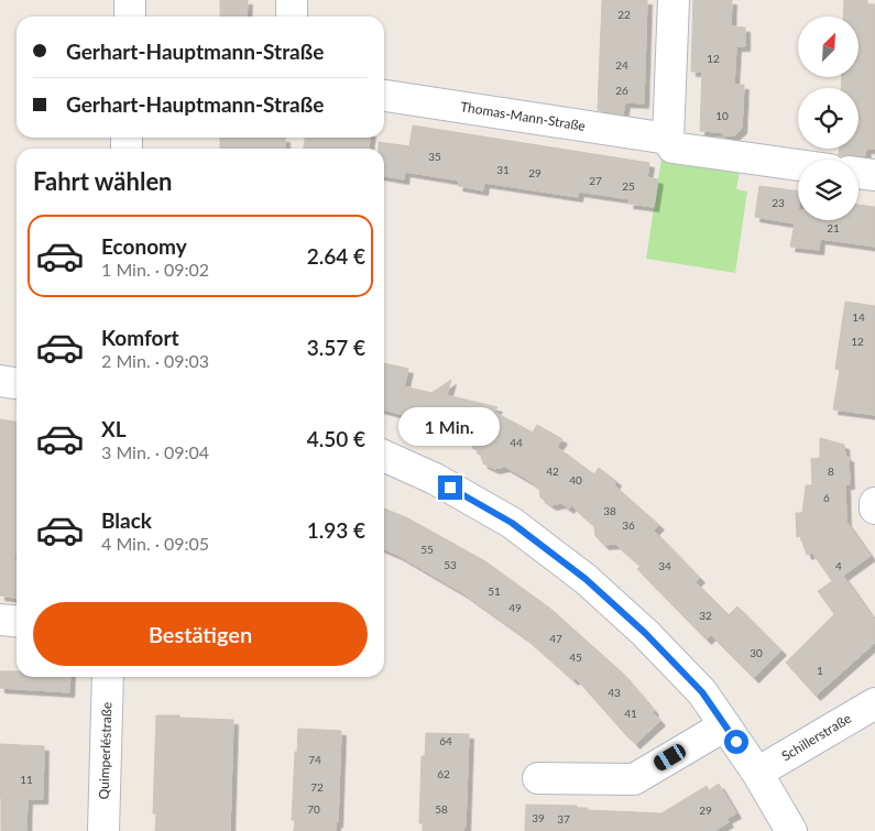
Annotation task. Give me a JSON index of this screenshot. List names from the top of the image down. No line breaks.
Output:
{"streets":{"street":["Thomas-Mann-Straße","Schillerstraße","Quimperléstraße"]},"house_numbers":["22","12","24","26","10","35","31","29","27","25","23","21","14","12","44","42","8","40","6","38","36","55","53","34","4","51","49","32","47","30","45","1","43","41","64","74","62","11","72","70","58","29","39","37"],"north":"top right","page":{"banner":["Gerhart-Hauptmann-Straße","Gerhart-Hauptmann-Straße"],"heading":"Fahrt wählen","list":[{"name":"Economy","note":"1 Min. · 09:02","value":"2.64 €"},{"name":"Komfort","note":"2 Min. · 09:03","value":"3.57 €"},{"name":"XL","note":"3 Min. · 09:04","value":"4.50 €"},{"name":"Black","note":"4 Min. · 09:05","value":"1.93 €"}],"bubble":"1 Min.","buttons":"Bestätigen"}}
